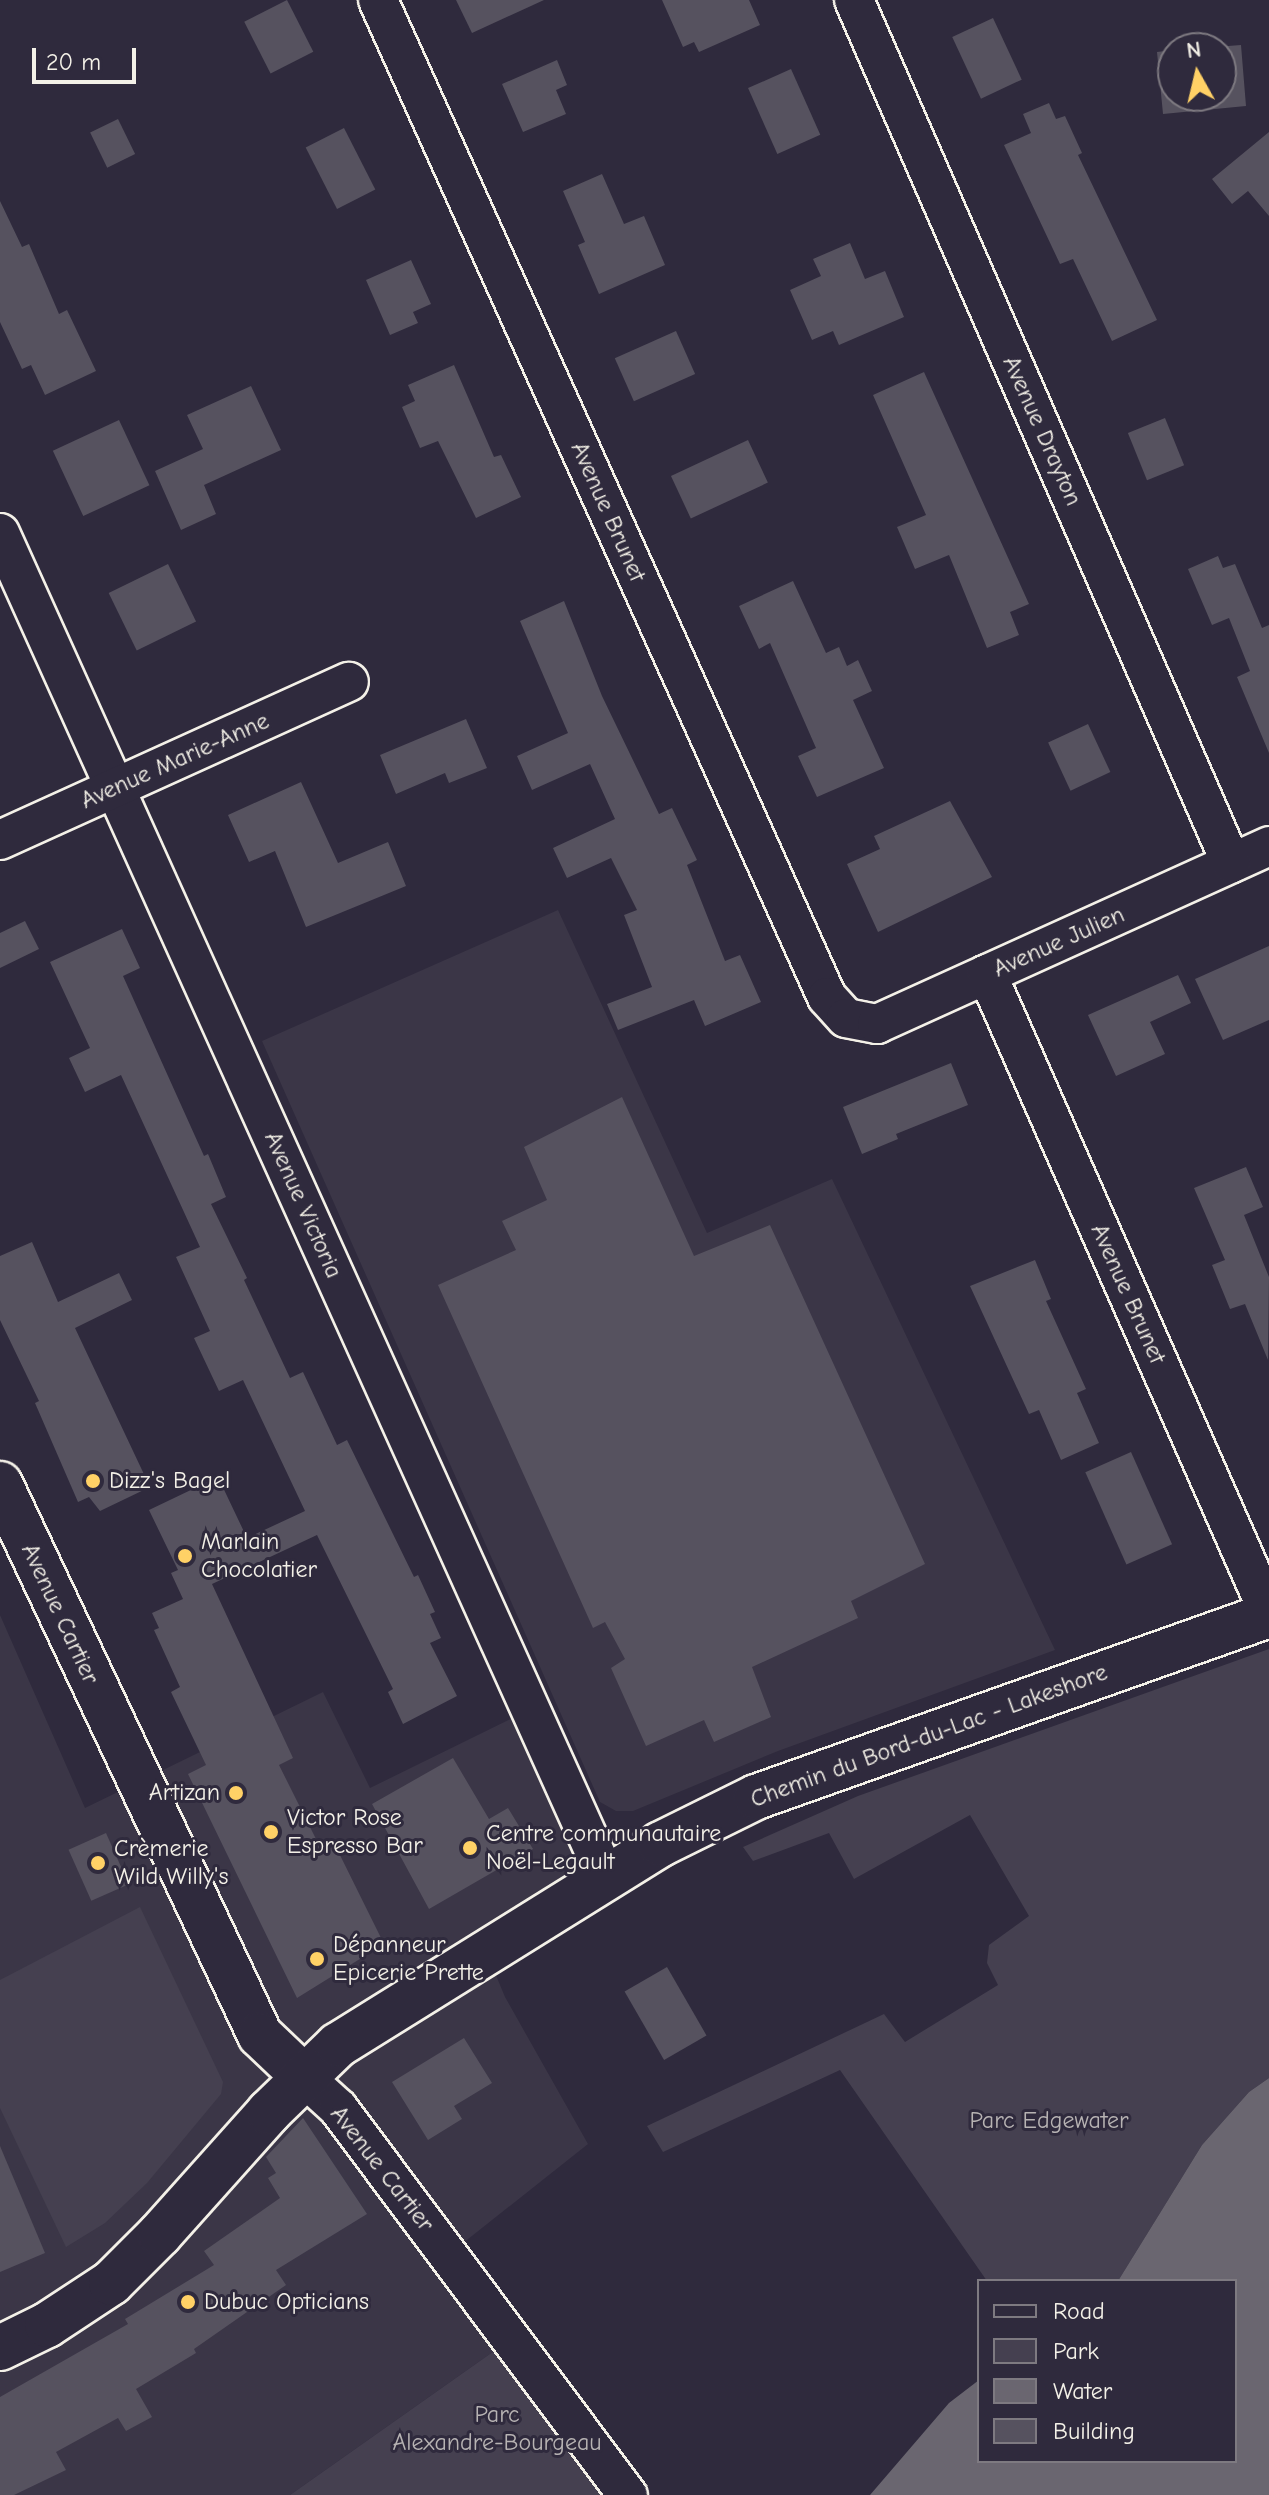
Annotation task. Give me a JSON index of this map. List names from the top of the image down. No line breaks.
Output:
{"streets":{"street":["Avenue Drayton","Avenue Brunet","Avenue Marie-Anne","Avenue Julien","Avenue Victoria","Avenue Cartier","Chemin du Bord-du-Lac - Lakeshore"]},"crossings":[["Avenue Drayton","Avenue Julien"],["Avenue Brunet","Avenue Julien"],["Avenue Brunet","Chemin du Bord-du-Lac - Lakeshore"],["Avenue Marie-Anne","Avenue Victoria"],["Avenue Victoria","Chemin du Bord-du-Lac - Lakeshore"],["Avenue Cartier","Chemin du Bord-du-Lac - Lakeshore"]],"parks":["Parc Edgewater","Parc Alexandre-Bourgeau"],"places":["Dizz's Bagel","Marlain Chocolatier","Artizan","Victor Rose Espresso Bar","Centre communautaire Noël-Legault","Crèmerie Wild Willy's","Dépanneur Epicerie Prette","Dubuc Opticians"],"legend":["Road","Park","Water","Building"],"scale_bar":"20 m","north":"top"}
